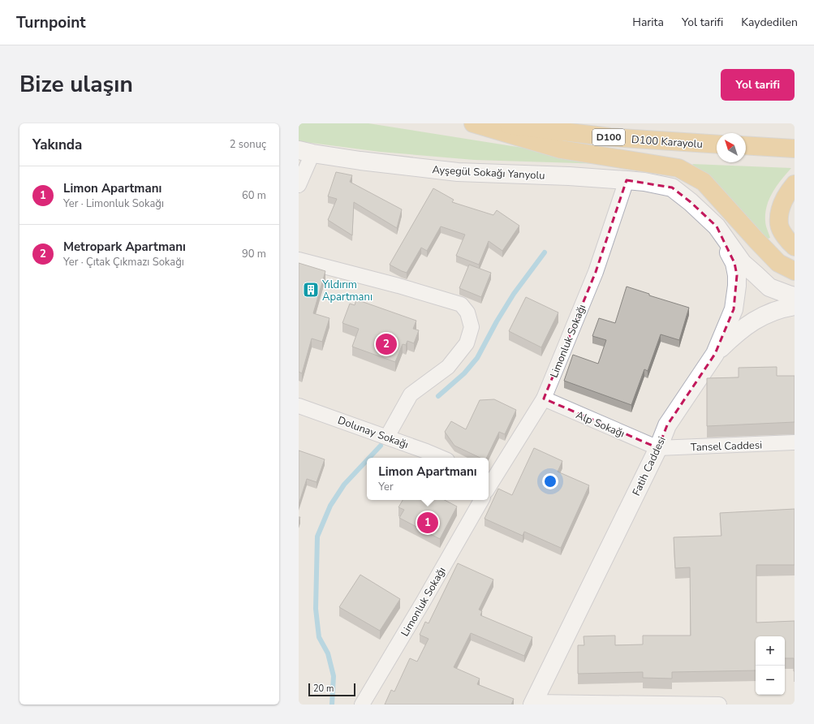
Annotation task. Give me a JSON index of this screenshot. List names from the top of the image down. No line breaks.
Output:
{"streets":{"highway":["D100","D100 Karayolu"],"main road":["Ayşegül Sokağı Yanyolu","Fatih Caddesi"],"street":["Limonluk Sokağı","Alp Sokağı","Dolunay Sokağı","Tansel Caddesi"]},"crossings":[["Ayşegül Sokağı Yanyolu","Limonluk Sokağı"],["Ayşegül Sokağı Yanyolu","Fatih Caddesi"],["Limonluk Sokağı","Alp Sokağı"],["Alp Sokağı","Tansel Caddesi"],["Alp Sokağı","Fatih Caddesi"],["Tansel Caddesi","Fatih Caddesi"]],"places":{"building":["Yıldırım Apartmanı"]},"scale_bar":"20 m","north":"top left","page":{"header":"Turnpoint","nav":["Harita","Yol tarifi","Kaydedilen"],"title":"Bize ulaşın","buttons":"Yol tarifi","heading":["Yakında","2 sonuç"],"list":[{"mark":"1","name":"Limon Apartmanı","note":"Yer · Limonluk Sokağı","value":"60 m"},{"mark":"2","name":"Metropark Apartmanı","note":"Yer · Çıtak Çıkmazı Sokağı","value":"90 m"}],"pins":["2","1"],"popup":["Limon Apartmanı","Yer"],"map_buttons":["+","−"],"scale":"20 m"}}
